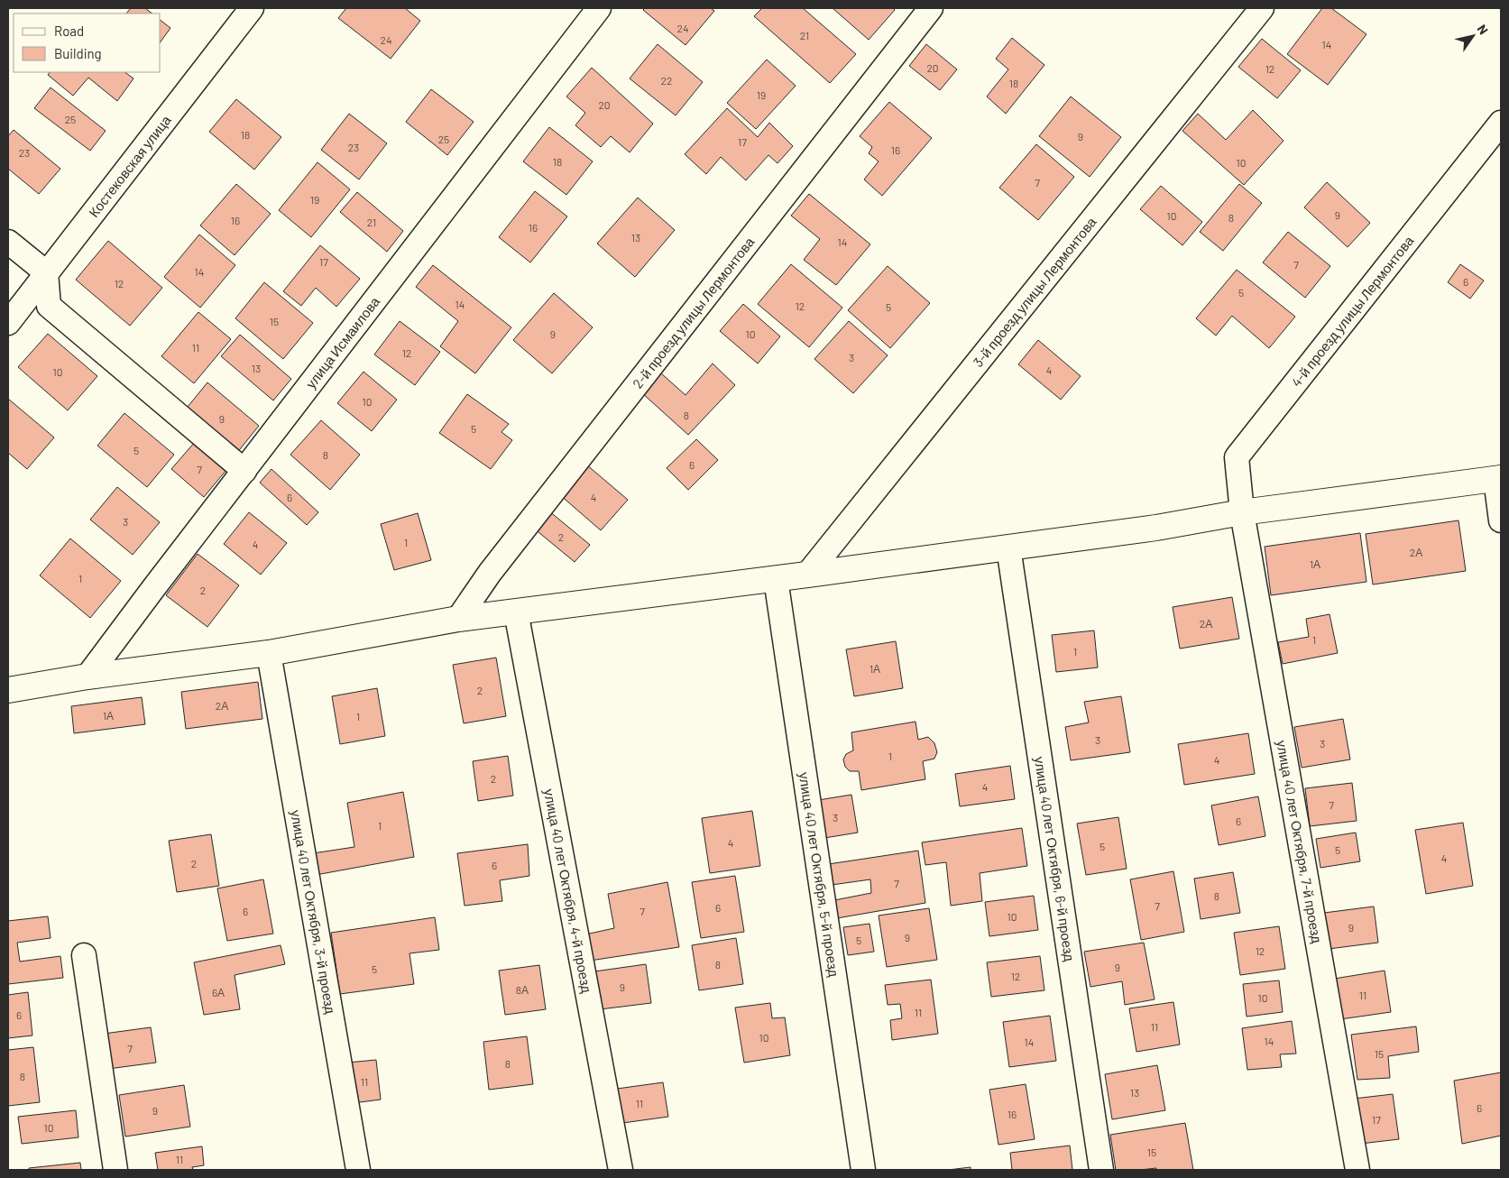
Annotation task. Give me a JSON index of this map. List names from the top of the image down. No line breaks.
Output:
{"streets":{"street":["Костековская улица","3-й проезд улицы Лермонтова","2-й проезд улицы Лермонтова","4-й проезд улицы Лермонтова","улица Исмаилова","улица 40 лет Октября, 7-й проезд","улица 40 лет Октября, 6-й проезд","улица 40 лет Октября, 5-й проезд","улица 40 лет Октября, 4-й проезд","улица 40 лет Октября, 3-й проезд"]},"crossings":[["4-й проезд улицы Лермонтова","улица 40 лет Октября, 7-й проезд"]],"house_numbers":["24","21","24","14","20","12","22","18","19","20","25","18","9","25","17","23","16","23","18","10","7","19","9","10","8","16","21","16","13","14","17","7","14","6","12","5","14","12","5","15","9","10","11","12","3","13","4","10","10","8","9","5","5","8","6","7","6","4","3","2","1","4","2А","1А","1","2","2А","1","1","1А","2","2А","1А","1","3","3","1","4","2","4","7","3","6","1","4","5","5","4","2","6","7","8","7","6","6","7","10","9","9","5","12","8","9","5","12","9","8А","6А","11","10","11","6","11","10","14","14","7","15","8","8","11","13","11","6","9","16","17","10","15","11"],"legend":["Road","Building"],"north":"top right"}
